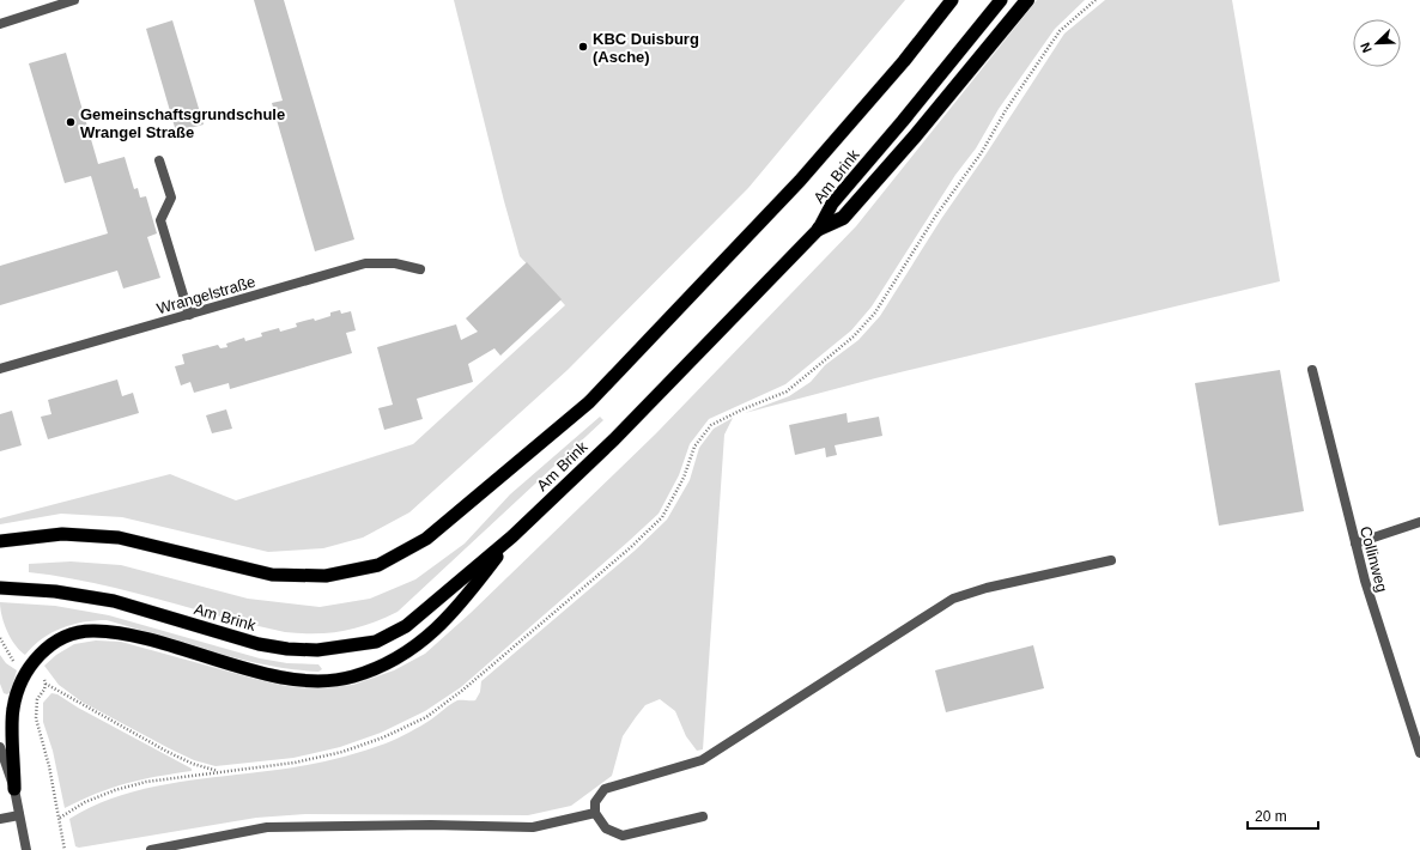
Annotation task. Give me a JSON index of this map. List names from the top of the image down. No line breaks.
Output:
{"streets":{"highway":["Am Brink"],"street":["Wrangelstraße","Collinweg"]},"places":["KBC Duisburg (Asche)","Gemeinschaftsgrundschule Wrangel Straße"],"scale_bar":"20 m","north":"bottom left"}
